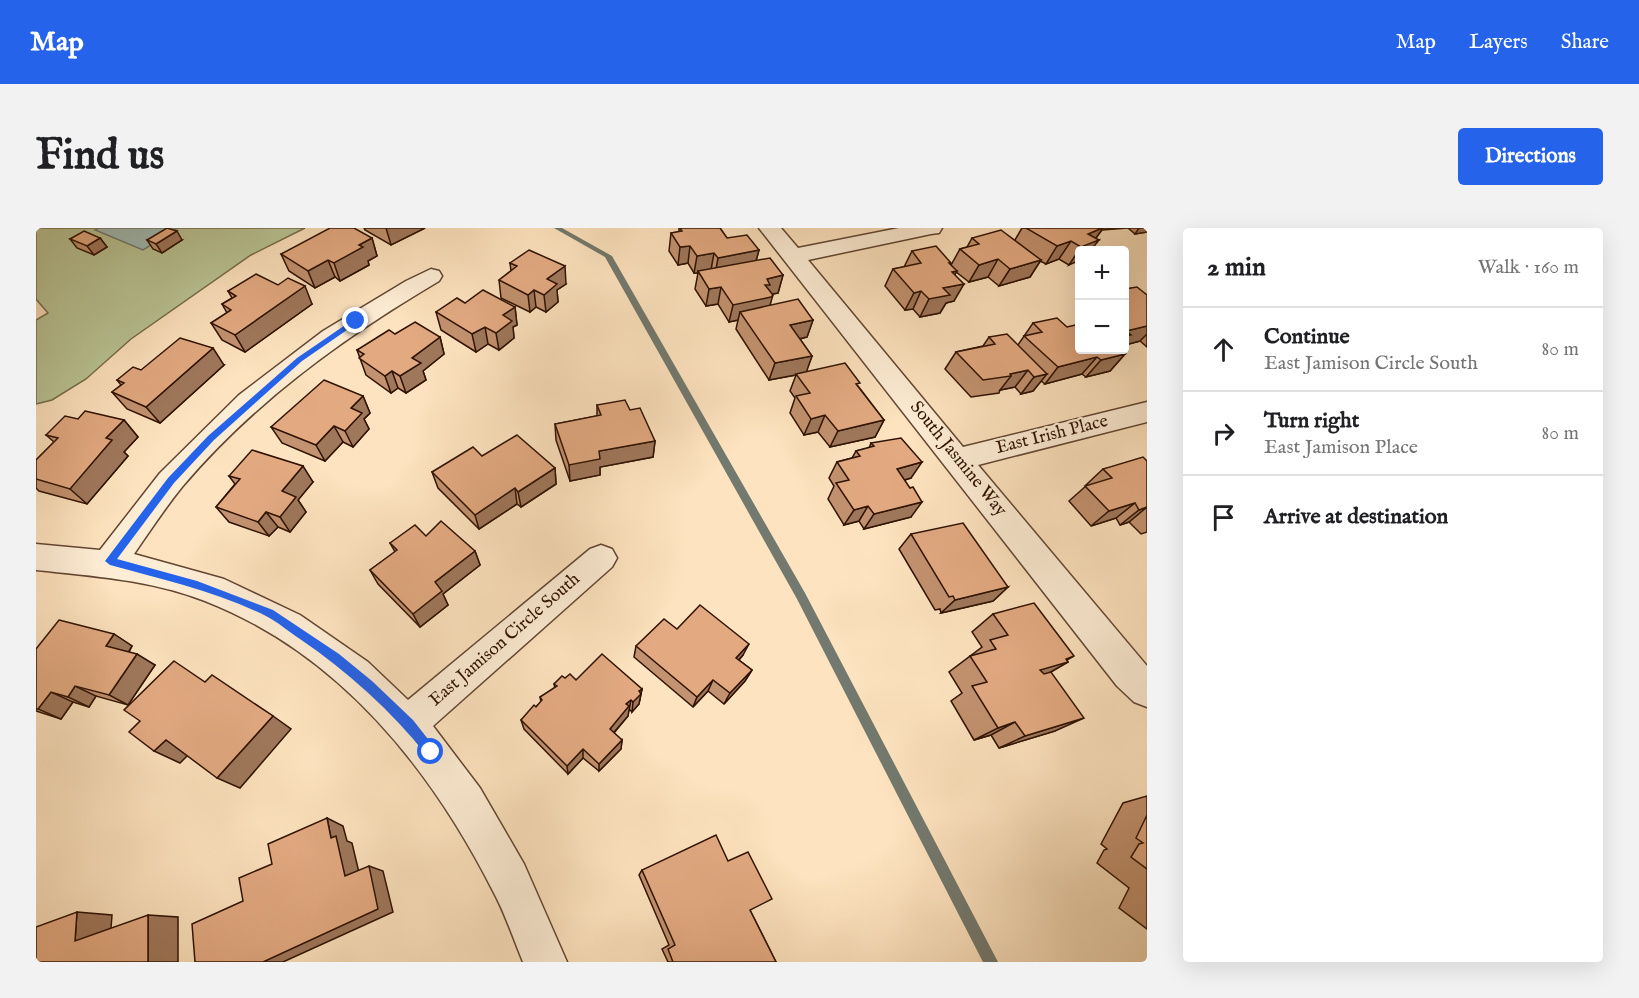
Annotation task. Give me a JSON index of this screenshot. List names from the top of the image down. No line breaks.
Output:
{"streets":{"street":["East Irish Place","South Jasmine Way","East Jamison Circle South"]},"crossings":[["East Irish Place","South Jasmine Way"]],"page":{"header":"Map","nav":["Map","Layers","Share"],"buttons":"Directions","title":"Find us","heading":["2 min","Walk · 160 m"],"map_buttons":["+","−"],"list":[["Continue","East Jamison Circle South","80 m"],["Turn right","East Jamison Place","80 m"],"Arrive at destination"]}}
